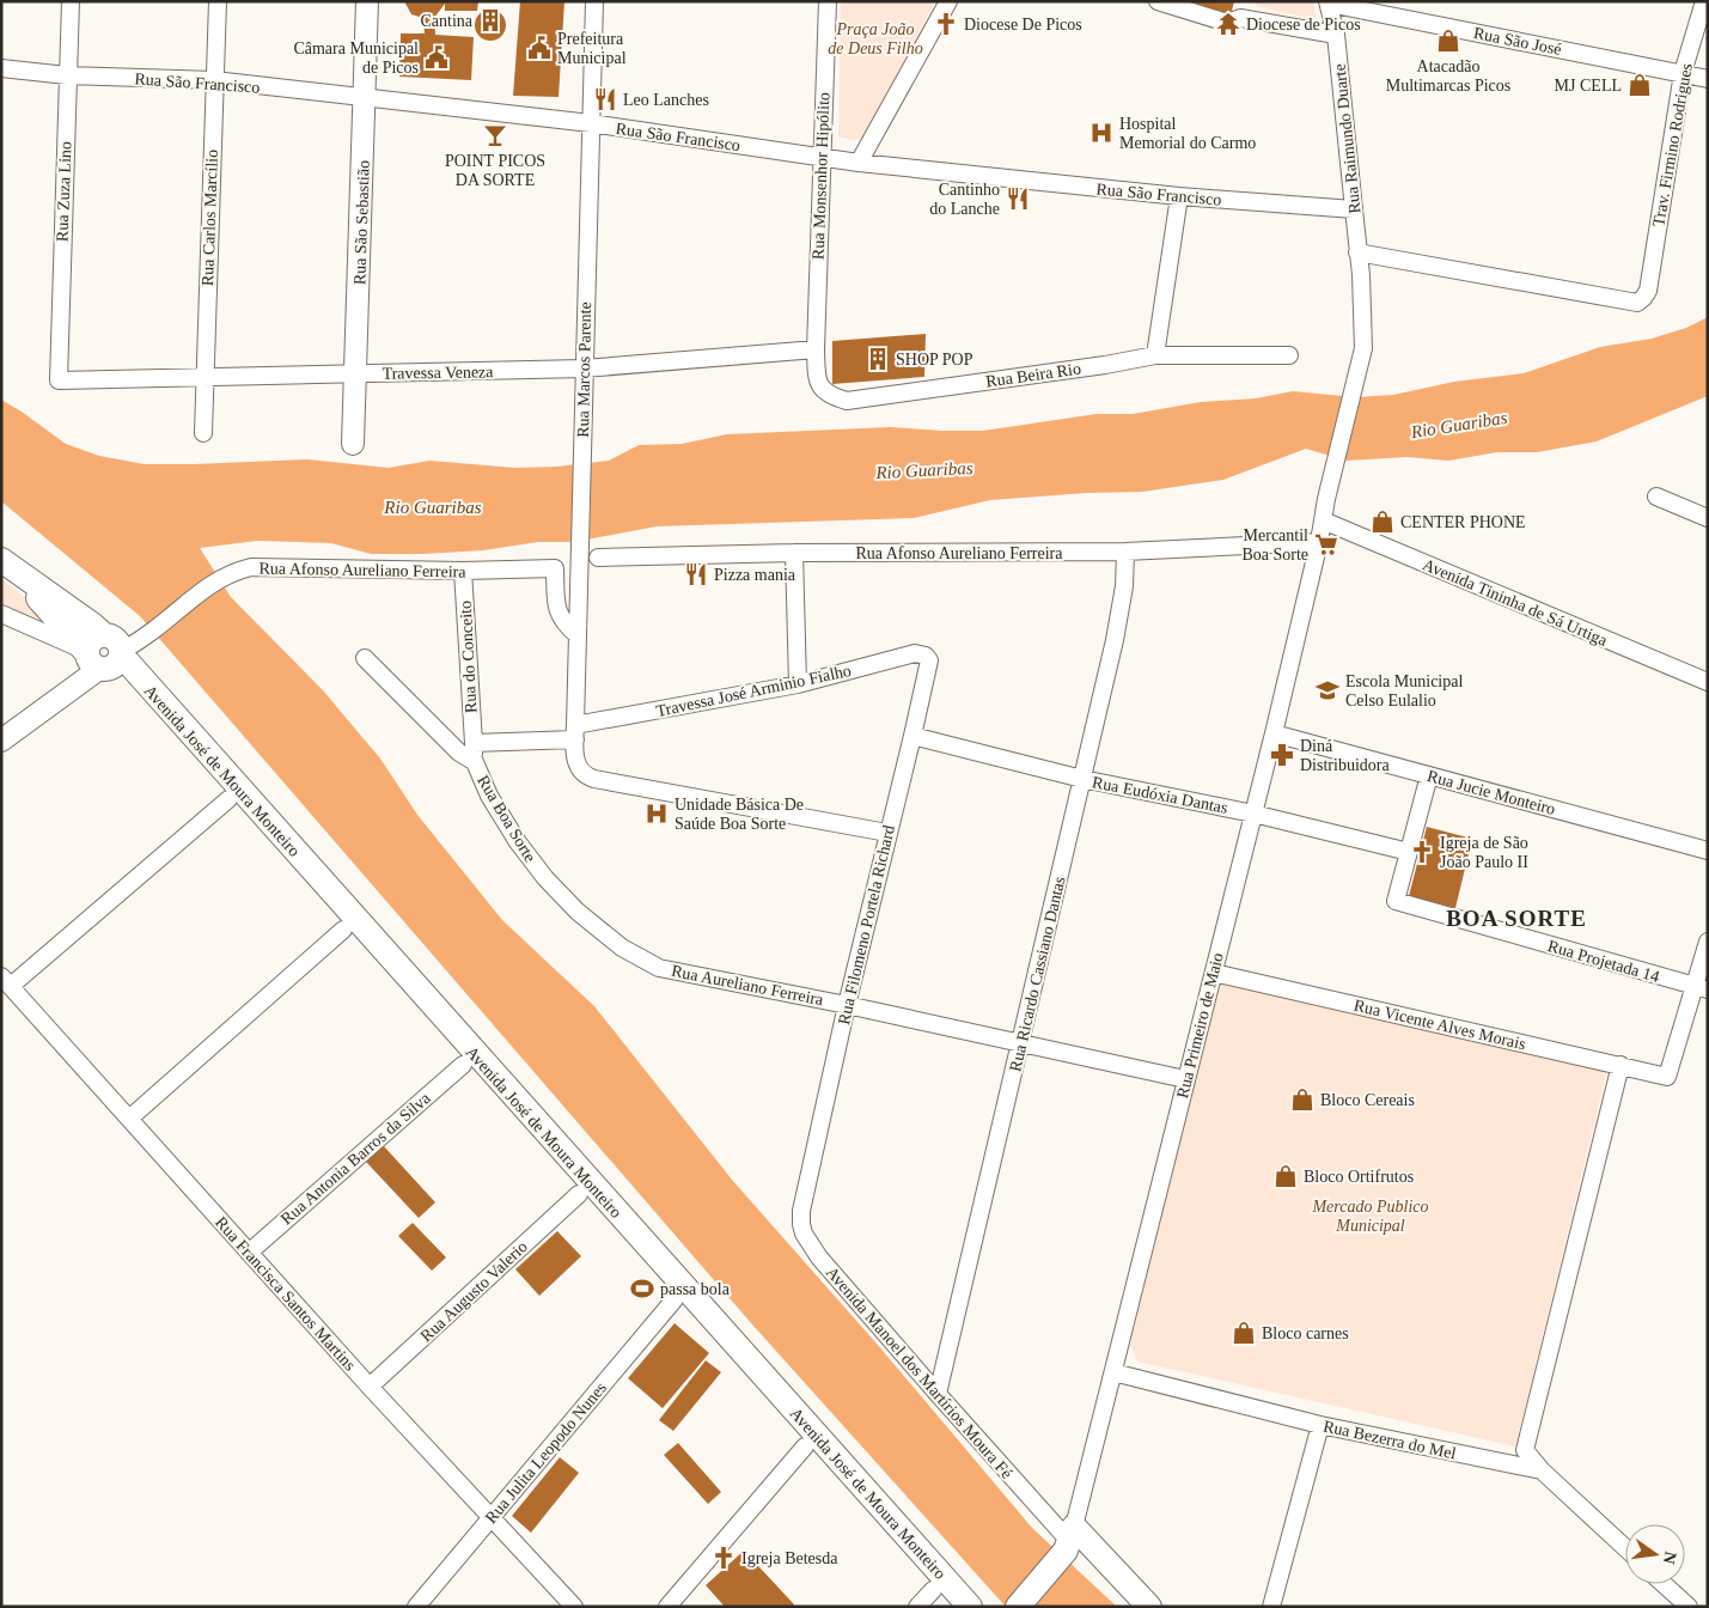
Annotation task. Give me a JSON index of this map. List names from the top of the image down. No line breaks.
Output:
{"streets":{"main road":["Avenida José de Moura Monteiro","Avenida Manoel dos Martírios Moura Fé"],"street":["Rua São José","Rua São Francisco","Rua Raimundo Duarte","Trav. Firmino Rodrigues","Rua Monsenhor Hipólito","Rua Zuza Lino","Rua Carlos Marcílio","Rua São Sebastião","Rua Marcos Parente","Travessa Veneza","Rua Beira Rio","Rua Afonso Aureliano Ferreira","Avenida Tininha de Sá Urtiga","Rua do Conceito","Travessa José Arminio Fialho","Rua Jucie Monteiro","Rua Eudóxia Dantas","Rua Boa Sorte","Rua Filomeno Portela Richard","Rua Projetada 14","Rua Ricardo Cassiano Dantas","Rua Aureliano Ferreira","Rua Vicente Alves Morais","Rua Primeiro de Maio","Rua Antonia Barros da Silva","Rua Augusto Valerio","Rua Francisca Santos Martins","Rua Bezerra do Mel","Rua Julita Leopodo Nunes"]},"crossings":[["Rua São José","Rua Raimundo Duarte"],["Rua São José","Trav. Firmino Rodrigues"],["Rua São Francisco","Rua Raimundo Duarte"],["Rua São Francisco","Rua Monsenhor Hipólito"],["Rua São Francisco","Rua Zuza Lino"],["Rua São Francisco","Rua Carlos Marcílio"],["Rua São Francisco","Rua São Sebastião"],["Rua São Francisco","Rua Marcos Parente"],["Rua Raimundo Duarte","Trav. Firmino Rodrigues"],["Rua Raimundo Duarte","Rua Primeiro de Maio"],["Rua Monsenhor Hipólito","Travessa Veneza"],["Rua Monsenhor Hipólito","Rua Beira Rio"],["Rua Zuza Lino","Travessa Veneza"],["Rua Carlos Marcílio","Travessa Veneza"],["Rua São Sebastião","Travessa Veneza"],["Rua Marcos Parente","Travessa Veneza"],["Rua Marcos Parente","Rua Afonso Aureliano Ferreira"],["Rua Marcos Parente","Travessa José Arminio Fialho"],["Rua Marcos Parente","Rua Filomeno Portela Richard"],["Travessa Veneza","Rua Beira Rio"],["Rua Afonso Aureliano Ferreira","Rua do Conceito"],["Rua Afonso Aureliano Ferreira","Avenida José de Moura Monteiro"],["Rua Afonso Aureliano Ferreira","Rua Ricardo Cassiano Dantas"],["Rua Afonso Aureliano Ferreira","Rua Primeiro de Maio"],["Avenida Tininha de Sá Urtiga","Rua Primeiro de Maio"],["Rua do Conceito","Travessa José Arminio Fialho"],["Travessa José Arminio Fialho","Rua Filomeno Portela Richard"],["Avenida José de Moura Monteiro","Rua Antonia Barros da Silva"],["Avenida José de Moura Monteiro","Rua Augusto Valerio"],["Avenida José de Moura Monteiro","Rua Julita Leopodo Nunes"],["Rua Jucie Monteiro","Rua Primeiro de Maio"],["Rua Eudóxia Dantas","Rua Filomeno Portela Richard"],["Rua Eudóxia Dantas","Rua Projetada 14"],["Rua Eudóxia Dantas","Rua Ricardo Cassiano Dantas"],["Rua Eudóxia Dantas","Rua Primeiro de Maio"],["Rua Boa Sorte","Rua Aureliano Ferreira"],["Rua Filomeno Portela Richard","Rua Aureliano Ferreira"],["Rua Filomeno Portela Richard","Avenida Manoel dos Martírios Moura Fé"],["Rua Projetada 14","Rua Vicente Alves Morais"],["Rua Ricardo Cassiano Dantas","Rua Aureliano Ferreira"],["Rua Ricardo Cassiano Dantas","Avenida Manoel dos Martírios Moura Fé"],["Rua Aureliano Ferreira","Rua Primeiro de Maio"],["Rua Vicente Alves Morais","Rua Primeiro de Maio"],["Rua Primeiro de Maio","Avenida Manoel dos Martírios Moura Fé"],["Rua Primeiro de Maio","Rua Bezerra do Mel"],["Rua Antonia Barros da Silva","Rua Francisca Santos Martins"],["Rua Augusto Valerio","Rua Francisca Santos Martins"],["Rua Francisca Santos Martins","Rua Julita Leopodo Nunes"]],"districts":["BOA SORTE"],"water":["Rio Guaribas"],"parks":["Praça João de Deus Filho","Mercado Publico Municipal"],"places":{"building":["Cantina","SHOP POP"],"church":["Diocese De Picos","Igreja de São João Paulo II","Igreja Betesda"],"temple":["Diocese de Picos"],"shop":["Atacadão Multimarcas Picos","MJ CELL","CENTER PHONE","Bloco Cereais","Bloco Ortifrutos","Bloco carnes"],"public building":["Prefeitura Municipal","Câmara Municipal de Picos"],"restaurant":["Leo Lanches","Cantinho do Lanche","Pizza mania"],"hospital":["Hospital Memorial do Carmo","Unidade Básica De Saúde Boa Sorte"],"bar":["POINT PICOS DA SORTE"],"supermarket":["Mercantil Boa Sorte"],"school or university":["Escola Municipal Celso Eulalio"],"pharmacy":["Diná Distribuidora"],"sports":["passa bola"]},"north":"right"}
